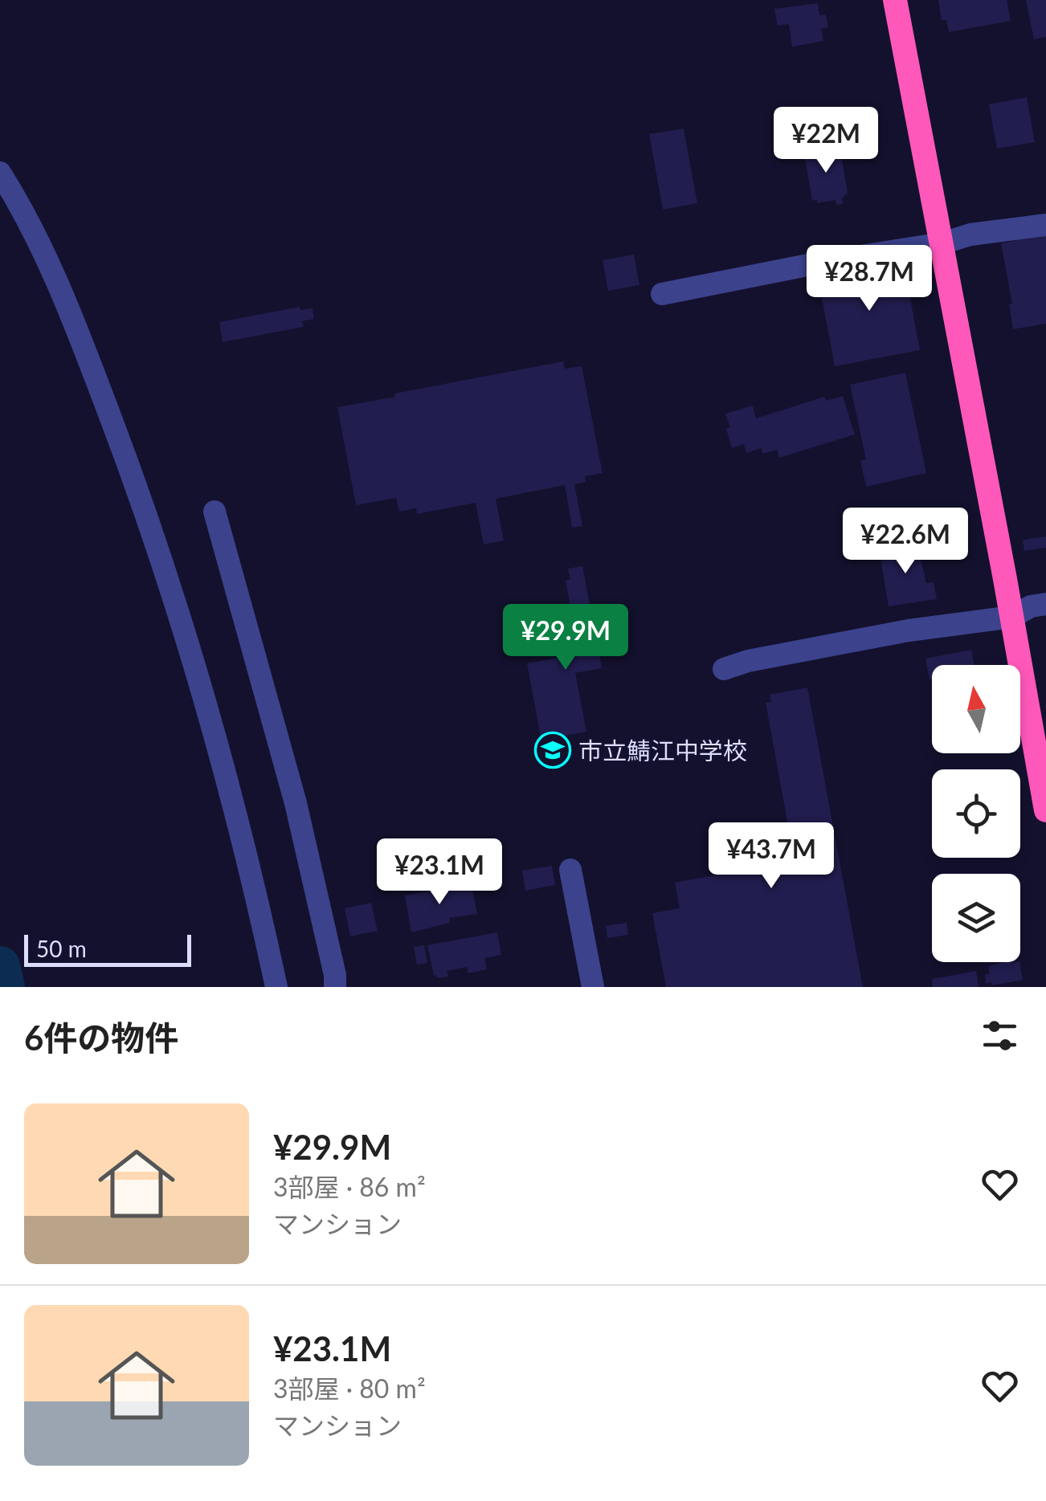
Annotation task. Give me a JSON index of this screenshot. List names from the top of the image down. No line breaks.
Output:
{"places":{"school or university":["市立鯖江中学校"]},"scale_bar":"50 m","north":"top","page":{"price":["¥22M","¥28.7M","¥22.6M","¥29.9M","¥43.7M","¥23.1M"],"scale":"50 m","heading":"6件の物件","list":[{"name":"¥29.9M","note":"3部屋 · 86 m² · マンション"},{"name":"¥23.1M","note":"3部屋 · 80 m² · マンション"}]}}
